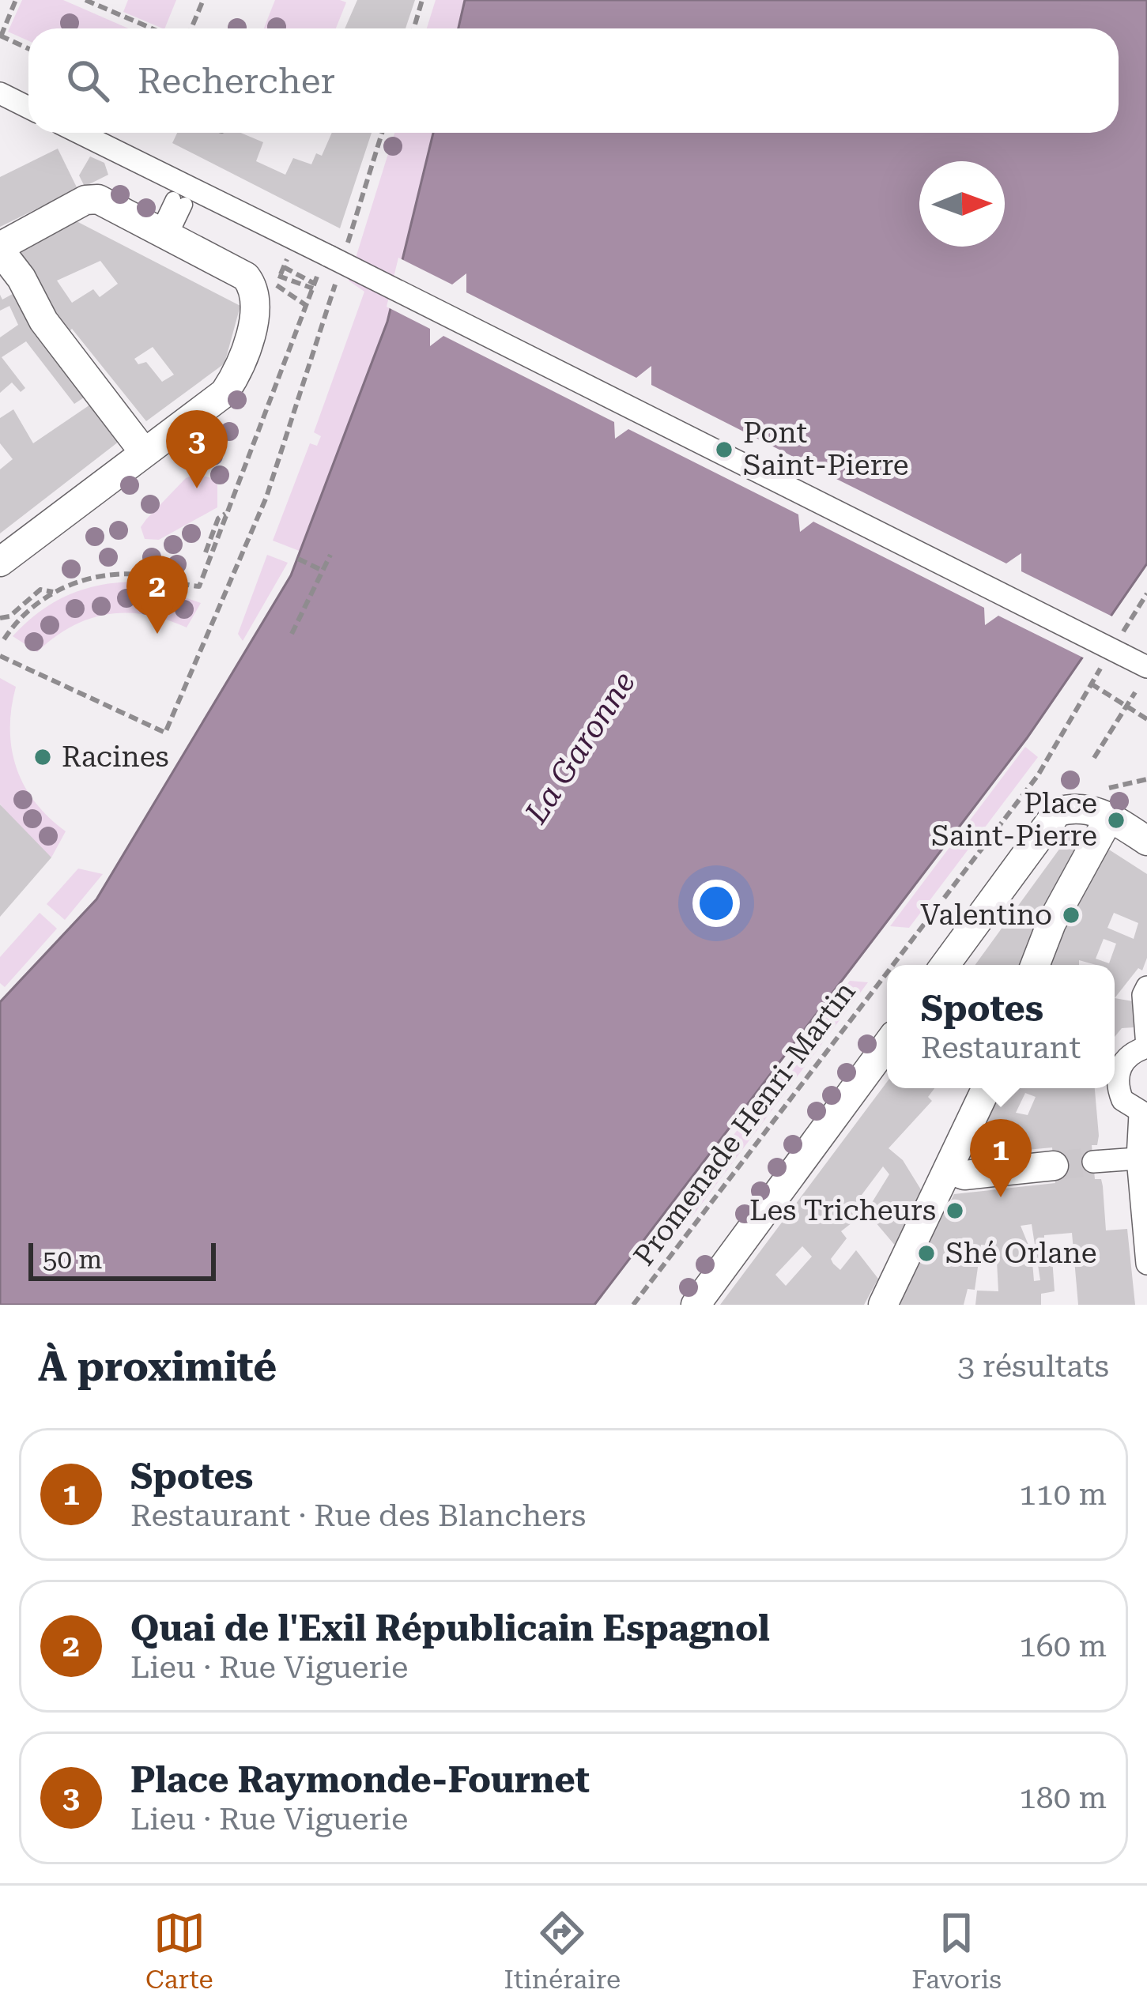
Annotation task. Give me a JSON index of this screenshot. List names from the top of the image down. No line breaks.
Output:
{"streets":{"path":["Promenade Henri-Martin"]},"water":["La Garonne"],"places":["Pont Saint-Pierre","Racines","Place Saint-Pierre","Valentino","Les Tricheurs","Shé Orlane"],"scale_bar":"50 m","north":"right","page":{"search":"Rechercher","pins":["3","2","1"],"popup":["Spotes","Restaurant"],"scale":"50 m","heading":["À proximité","3 résultats"],"list":[{"mark":"1","name":"Spotes","note":"Restaurant · Rue des Blanchers","value":"110 m"},{"mark":"2","name":"Quai de l'Exil Républicain Espagnol","note":"Lieu · Rue Viguerie","value":"160 m"},{"mark":"3","name":"Place Raymonde-Fournet","note":"Lieu · Rue Viguerie","value":"180 m"}],"nav":["Carte","Itinéraire","Favoris"]}}
